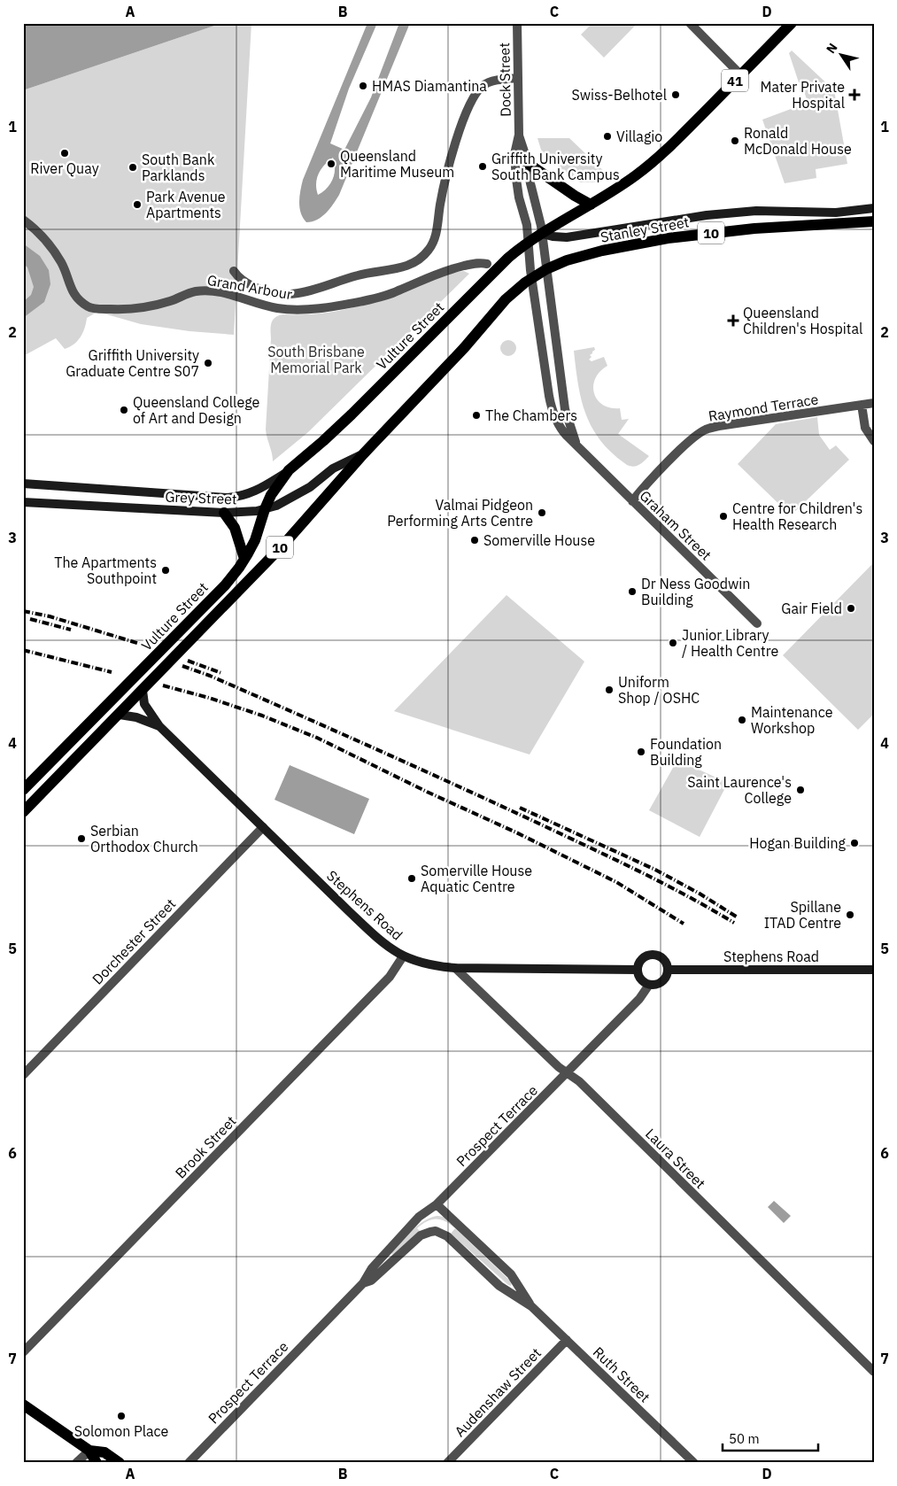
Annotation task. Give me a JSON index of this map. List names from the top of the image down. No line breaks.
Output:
{"streets":{"main road":["41","Stanley Street","10","Vulture Street"],"street":["Dock Street","Grand Arbour","Raymond Terrace","Grey Street","Graham Street","Stephens Road","Dorchester Street","Prospect Terrace","Brook Street","Laura Street","Ruth Street","Audenshaw Street"]},"crossings":[["Dock Street","Stanley Street"],["Dock Street","Vulture Street"],["Dock Street","Graham Street"],["Stanley Street","Vulture Street"],["Stanley Street","Graham Street"],["Vulture Street","Grey Street"],["Vulture Street","Graham Street"],["Vulture Street","Stephens Road"],["Raymond Terrace","Graham Street"],["Stephens Road","Dorchester Street"],["Stephens Road","Prospect Terrace"],["Stephens Road","Brook Street"],["Stephens Road","Laura Street"],["Prospect Terrace","Laura Street"],["Prospect Terrace","Ruth Street"],["Ruth Street","Audenshaw Street"]],"parks":["South Brisbane Memorial Park"],"places":{"other":["HMAS Diamantina","Swiss-Belhotel","Villagio","Ronald McDonald House","River Quay","Queensland Maritime Museum","Griffith University South Bank Campus","South Bank Parklands","Park Avenue Apartments","Griffith University Graduate Centre S07","Queensland College of Art and Design","The Chambers","Valmai Pidgeon Performing Arts Centre","Centre for Children's Health Research","Somerville House","The Apartments Southpoint","Dr Ness Goodwin Building","Gair Field","Junior Library / Health Centre","Uniform Shop / OSHC","Maintenance Workshop","Foundation Building","Saint Laurence's College","Serbian Orthodox Church","Hogan Building","Somerville House Aquatic Centre","Spillane ITAD Centre","Solomon Place"],"health":["Mater Private Hospital","Queensland Children's Hospital"]},"scale_bar":"50 m","north":"top left","grid":{"columns":["A","B","C","D"],"rows":["1","2","3","4","5","6","7"]}}
